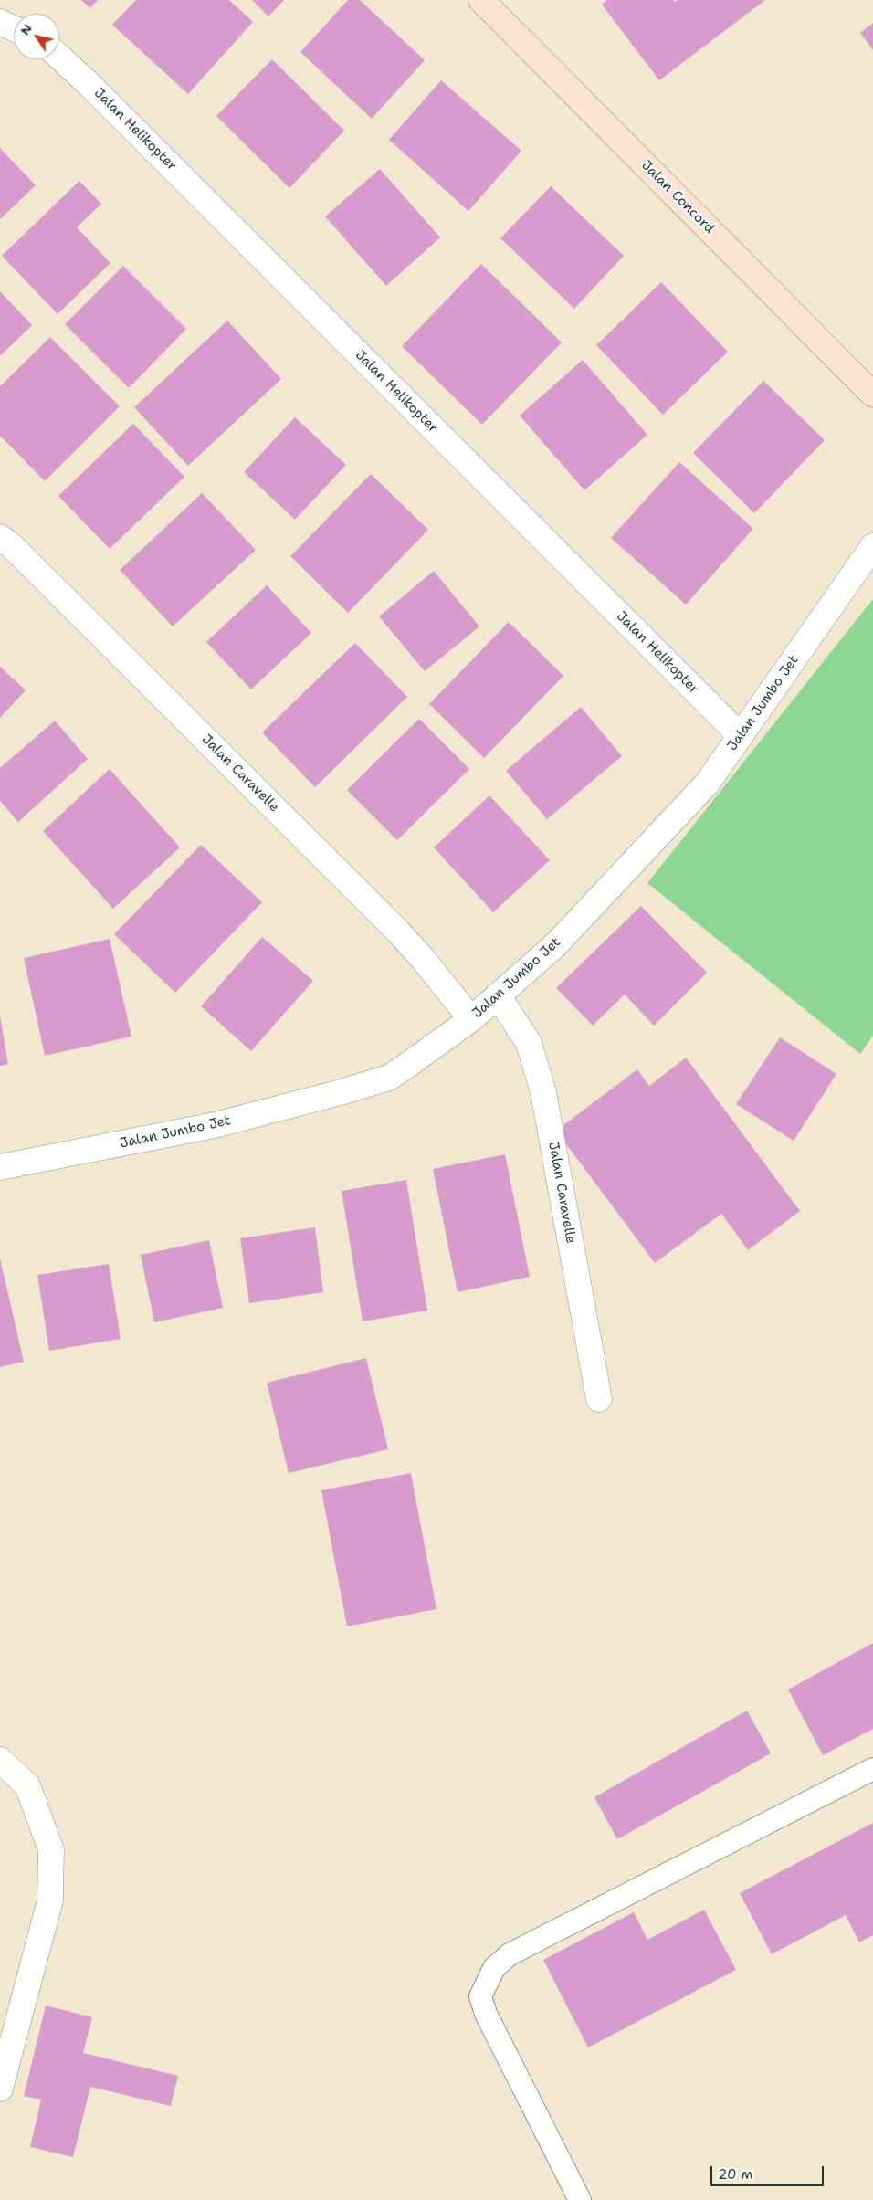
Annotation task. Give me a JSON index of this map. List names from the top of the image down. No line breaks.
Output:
{"streets":{"street":["Jalan Helikopter","Jalan Concord","Jalan Jumbo Jet","Jalan Caravelle"]},"crossings":[["Jalan Helikopter","Jalan Jumbo Jet"],["Jalan Jumbo Jet","Jalan Caravelle"]],"scale_bar":"20 m","north":"top left"}
